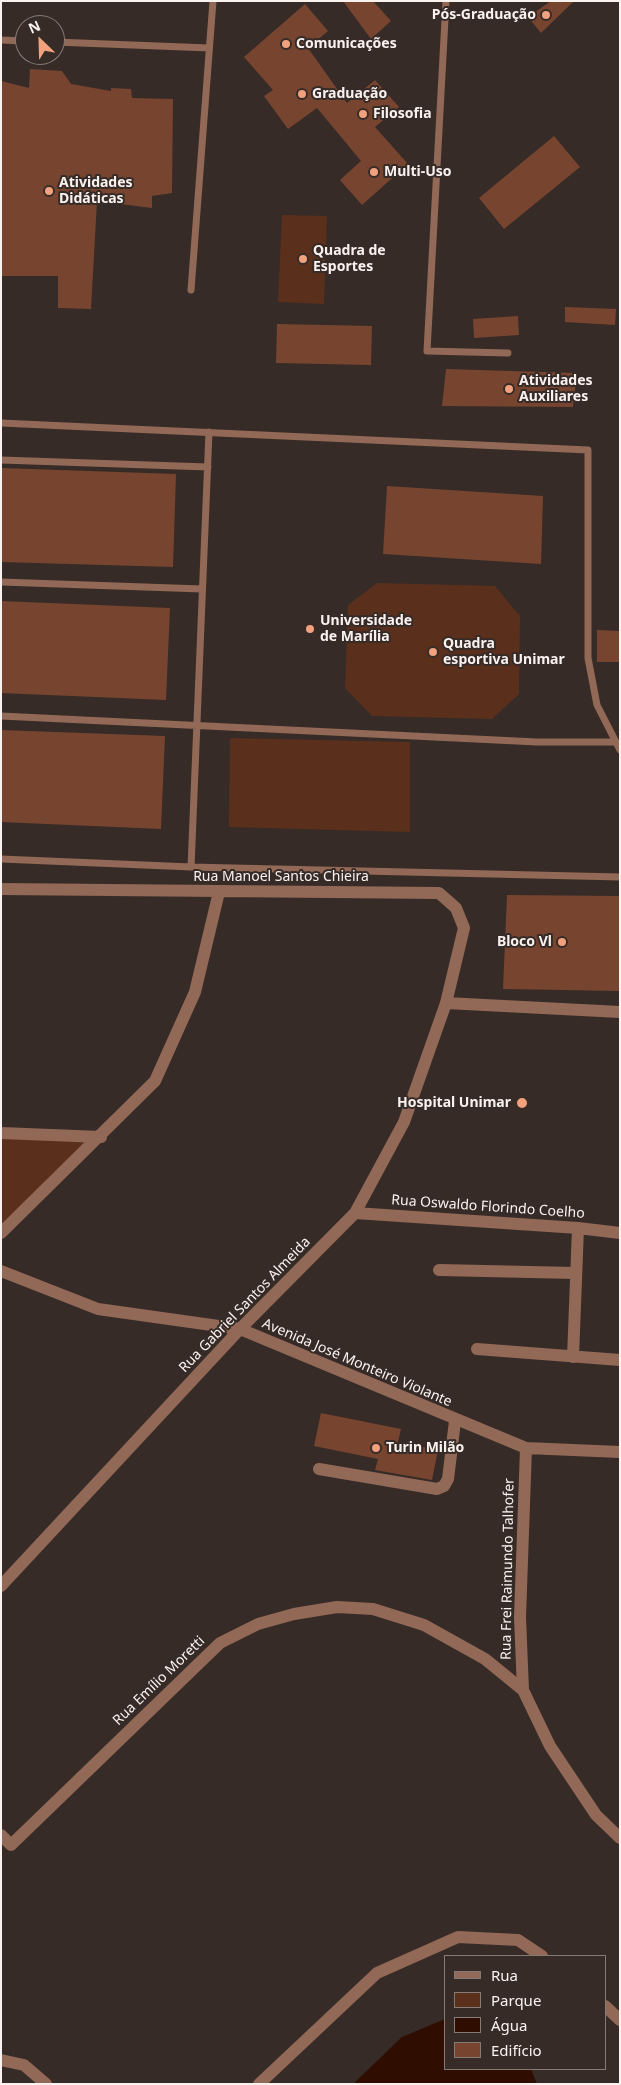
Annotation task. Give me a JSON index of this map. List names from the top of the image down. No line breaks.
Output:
{"streets":{"street":["Rua Manoel Santos Chieira","Rua Oswaldo Florindo Coelho","Rua Gabriel Santos Almeida","Avenida José Monteiro Violante","Rua Frei Raimundo Talhofer","Rua Emílio Moretti"]},"crossings":[["Rua Manoel Santos Chieira","Rua Gabriel Santos Almeida"],["Rua Oswaldo Florindo Coelho","Rua Gabriel Santos Almeida"],["Rua Gabriel Santos Almeida","Avenida José Monteiro Violante"],["Avenida José Monteiro Violante","Rua Frei Raimundo Talhofer"],["Rua Frei Raimundo Talhofer","Rua Emílio Moretti"]],"places":["Pós-Graduação","Comunicações","Graduação","Filosofia","Multi-Uso","Atividades Didáticas","Quadra de Esportes","Atividades Auxiliares","Universidade de Marília","Quadra esportiva Unimar","Bloco Vl","Hospital Unimar","Turin Milão"],"legend":["Rua","Parque","Água","Edifício"],"north":"top left"}
